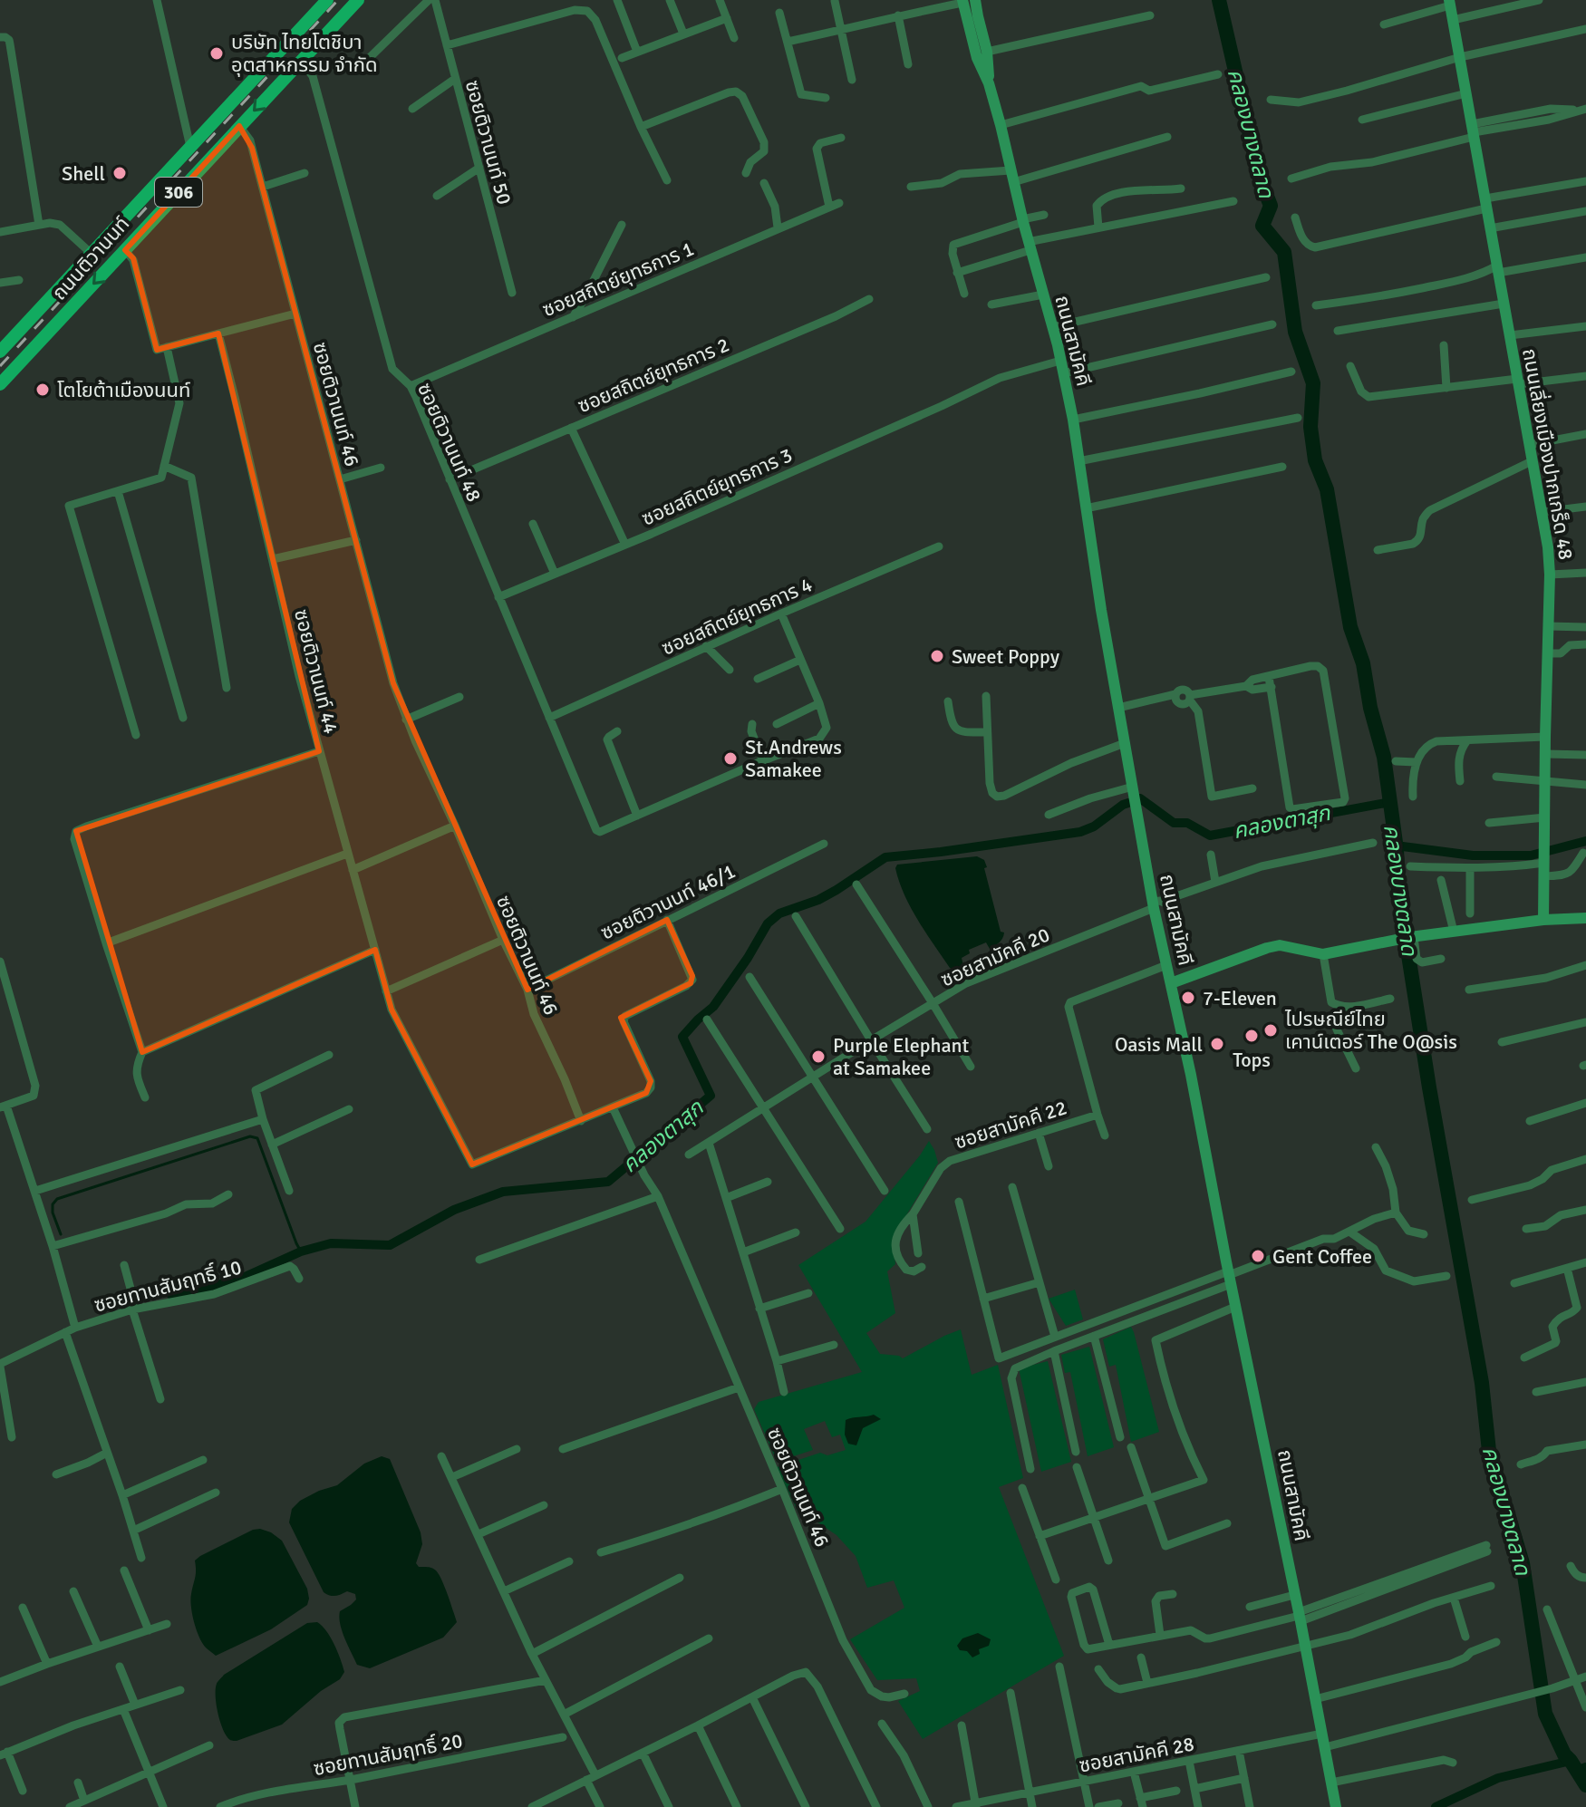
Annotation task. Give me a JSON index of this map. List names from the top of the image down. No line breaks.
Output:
{"streets":{"main road":["306","ถนนติวานนท์","ถนนสามัคคี","ถนนเลี่ยงเมืองปากเกร็ด 48"],"street":["ซอยติวานนท์ 50","ซอยสถิตย์ยุทธการ 1","ซอยสถิตย์ยุทธการ 2","ซอยติวานนท์ 46","ซอยติวานนท์ 48","ซอยสถิตย์ยุทธการ 3","ซอยสถิตย์ยุทธการ 4","ซอยติวานนท์ 44","ซอยติวานนท์ 46/1","ซอยสามัคคี 20","ซอยสามัคคี 22","ซอยทานสัมฤทธิ์ 10","ซอยทานสัมฤทธิ์ 20","ซอยสามัคคี 28"]},"crossings":[["ถนนติวานนท์","ซอยติวานนท์ 46"],["ถนนติวานนท์","ซอยติวานนท์ 48"],["ซอยสถิตย์ยุทธการ 1","ซอยติวานนท์ 48"],["ถนนสามัคคี","ซอยสถิตย์ยุทธการ 3"],["ถนนสามัคคี","ซอยสามัคคี 20"],["ถนนสามัคคี","ซอยสามัคคี 22"],["ถนนสามัคคี","ซอยสามัคคี 28"],["ซอยสถิตย์ยุทธการ 2","ซอยติวานนท์ 48"],["ซอยติวานนท์ 46","ซอยติวานนท์ 44"],["ซอยติวานนท์ 46","ซอยติวานนท์ 46/1"],["ซอยติวานนท์ 48","ซอยสถิตย์ยุทธการ 3"],["ซอยติวานนท์ 48","ซอยสถิตย์ยุทธการ 4"]],"water":["คลองบางตลาด","คลองตาสุก"],"places":["บริษัท ไทยโตชิบา อุตสาหกรรม จำกัด","Shell","โตโยต้าเมืองนนท์","Sweet Poppy","St.Andrews Samakee","7-Eleven","ไปรษณีย์ไทย เคาน์เตอร์ The O@sis","Tops","Oasis Mall","Purple Elephant at Samakee","Gent Coffee"]}
